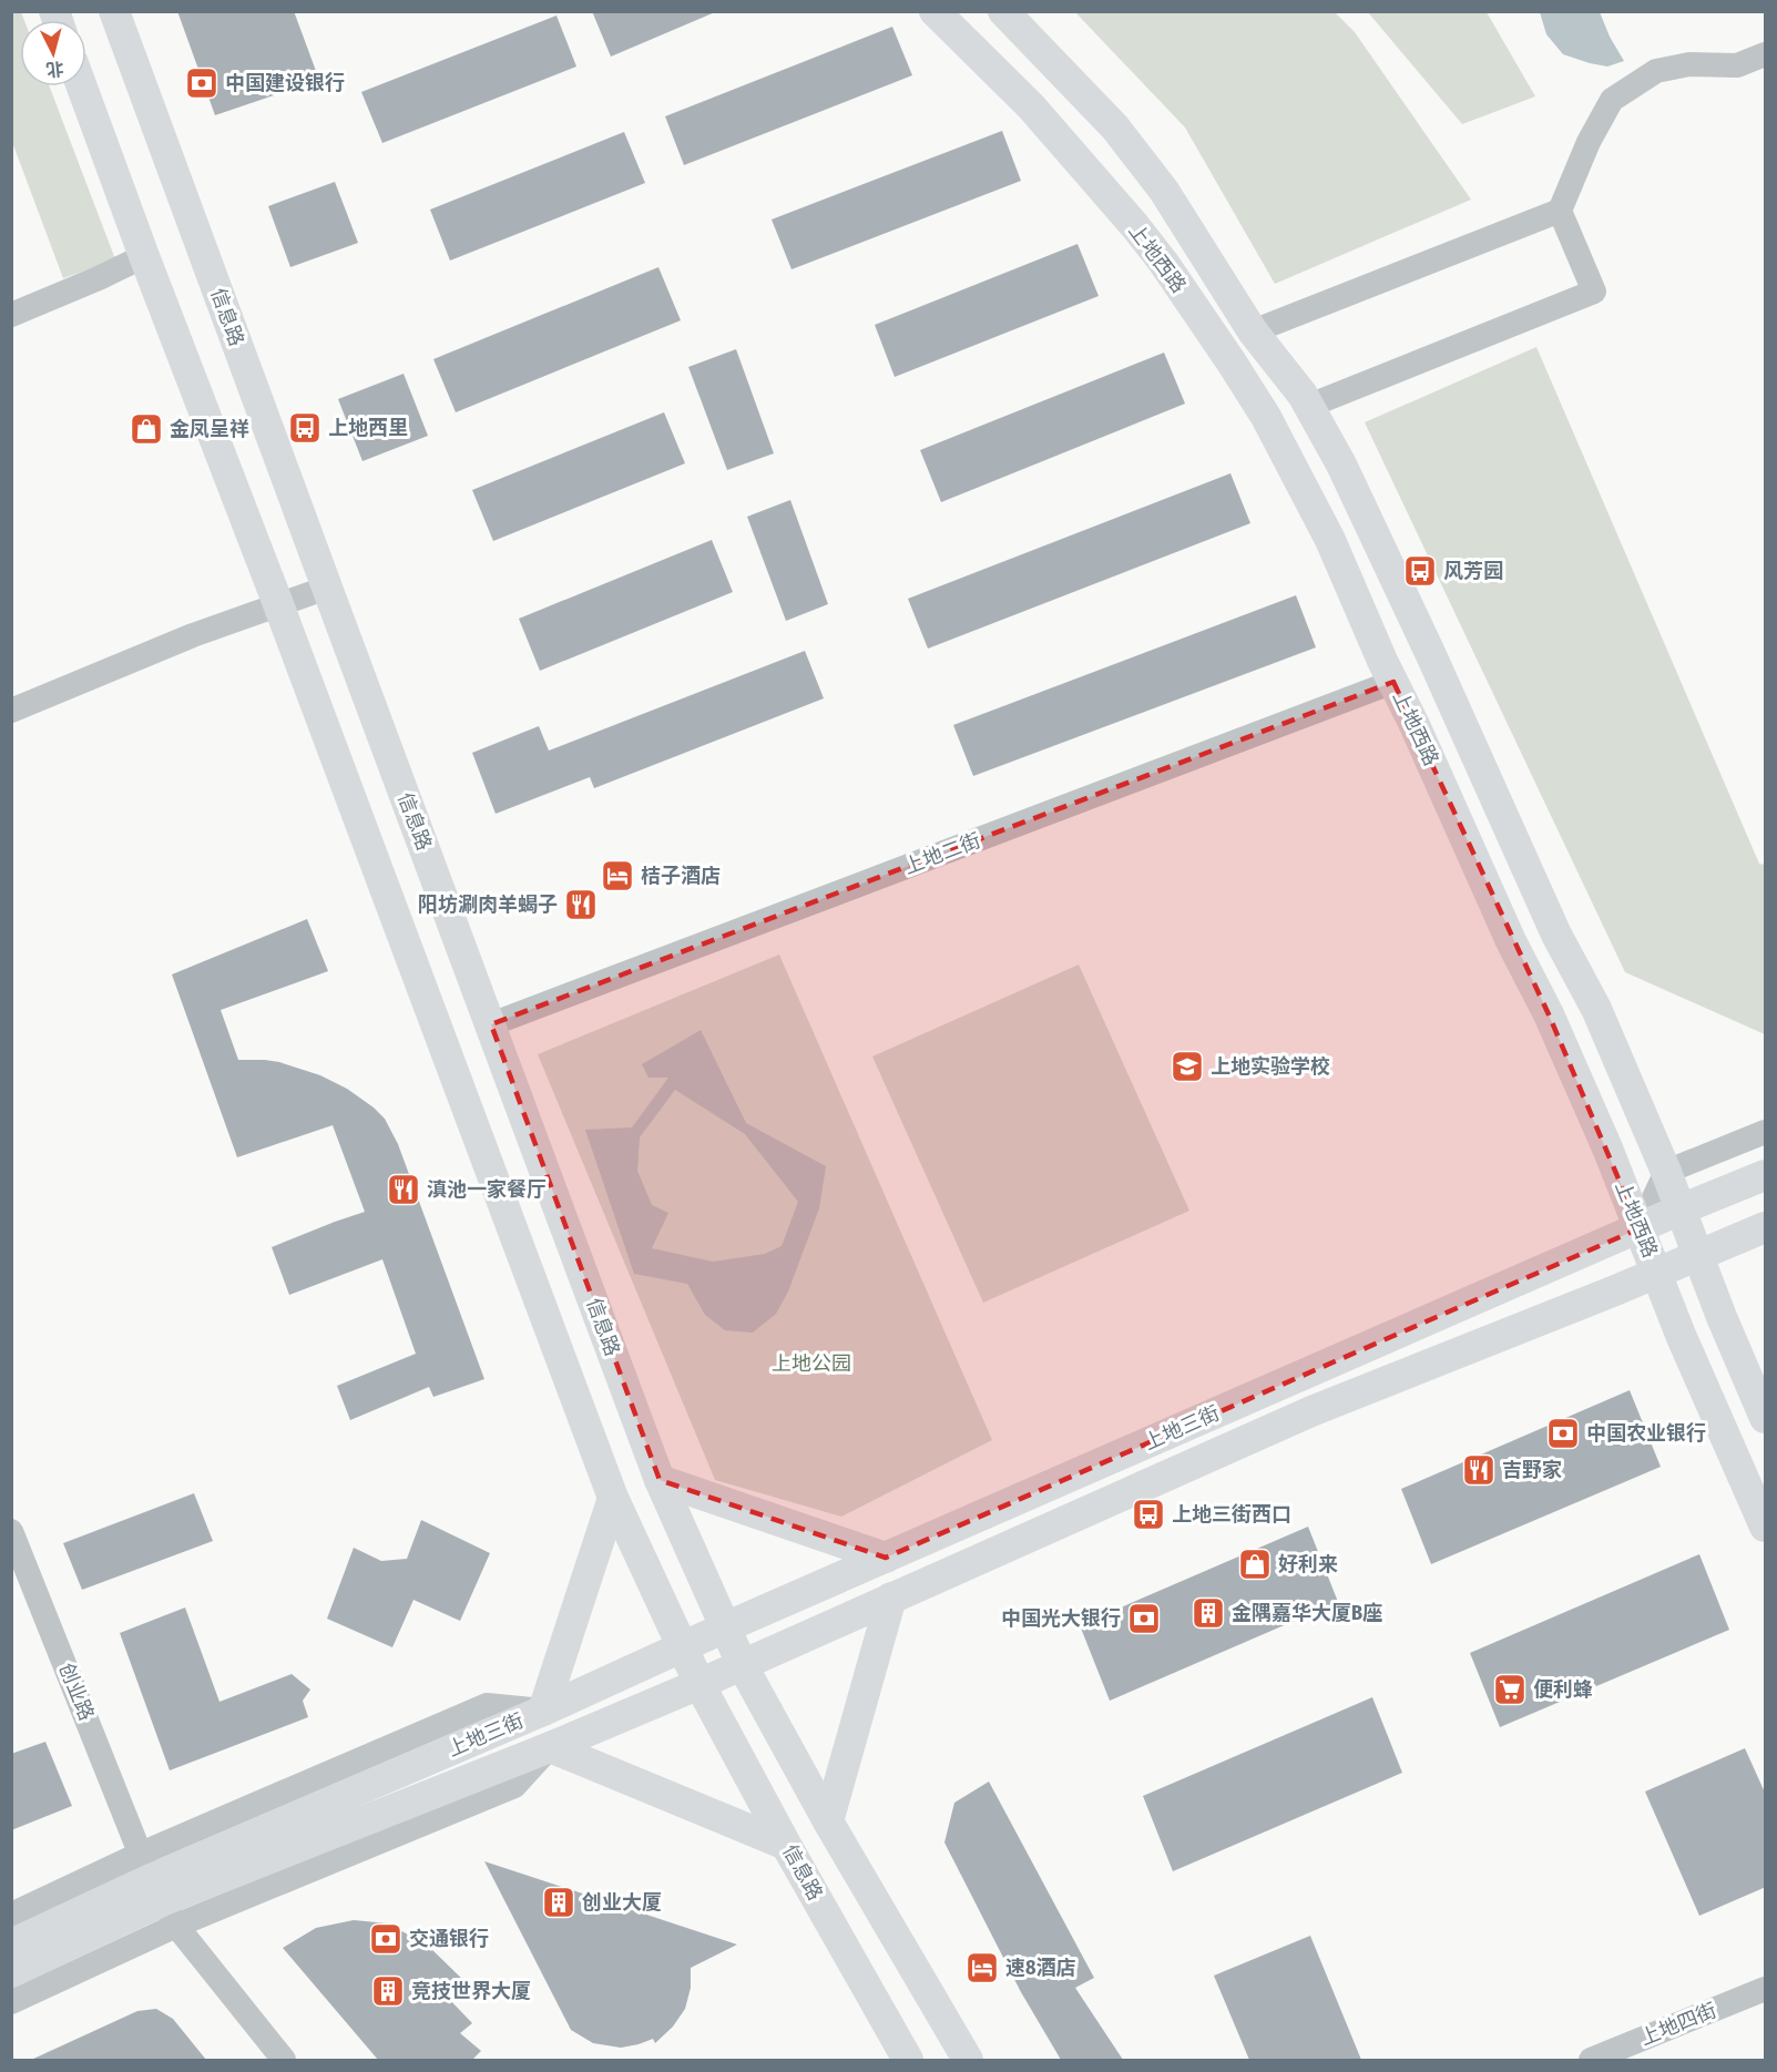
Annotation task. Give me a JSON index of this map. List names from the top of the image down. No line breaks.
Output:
{"streets":{"main road":["上地西路","信息路","上地三街"],"street":["上地二街","创业路","上地四街"]},"crossings":[["上地西路","上地二街"],["上地西路","上地三街"],["信息路","上地二街"],["信息路","上地三街"],["上地三街","创业路"]],"parks":["上地公园"],"places":{"bank":["中国建设银行","中国农业银行","中国光大银行","交通银行"],"bus stop":["上地西里","风芳园","上地三街西口"],"shop":["金凤呈祥","好利来"],"hotel":["桔子酒店","速8酒店"],"restaurant":["阳坊涮肉羊蝎子","滇池一家餐厅","吉野家"],"school or university":["上地实验学校"],"building":["金隅嘉华大厦B座","创业大厦","竞技世界大厦"],"supermarket":["便利蜂"]},"north":"bottom"}
